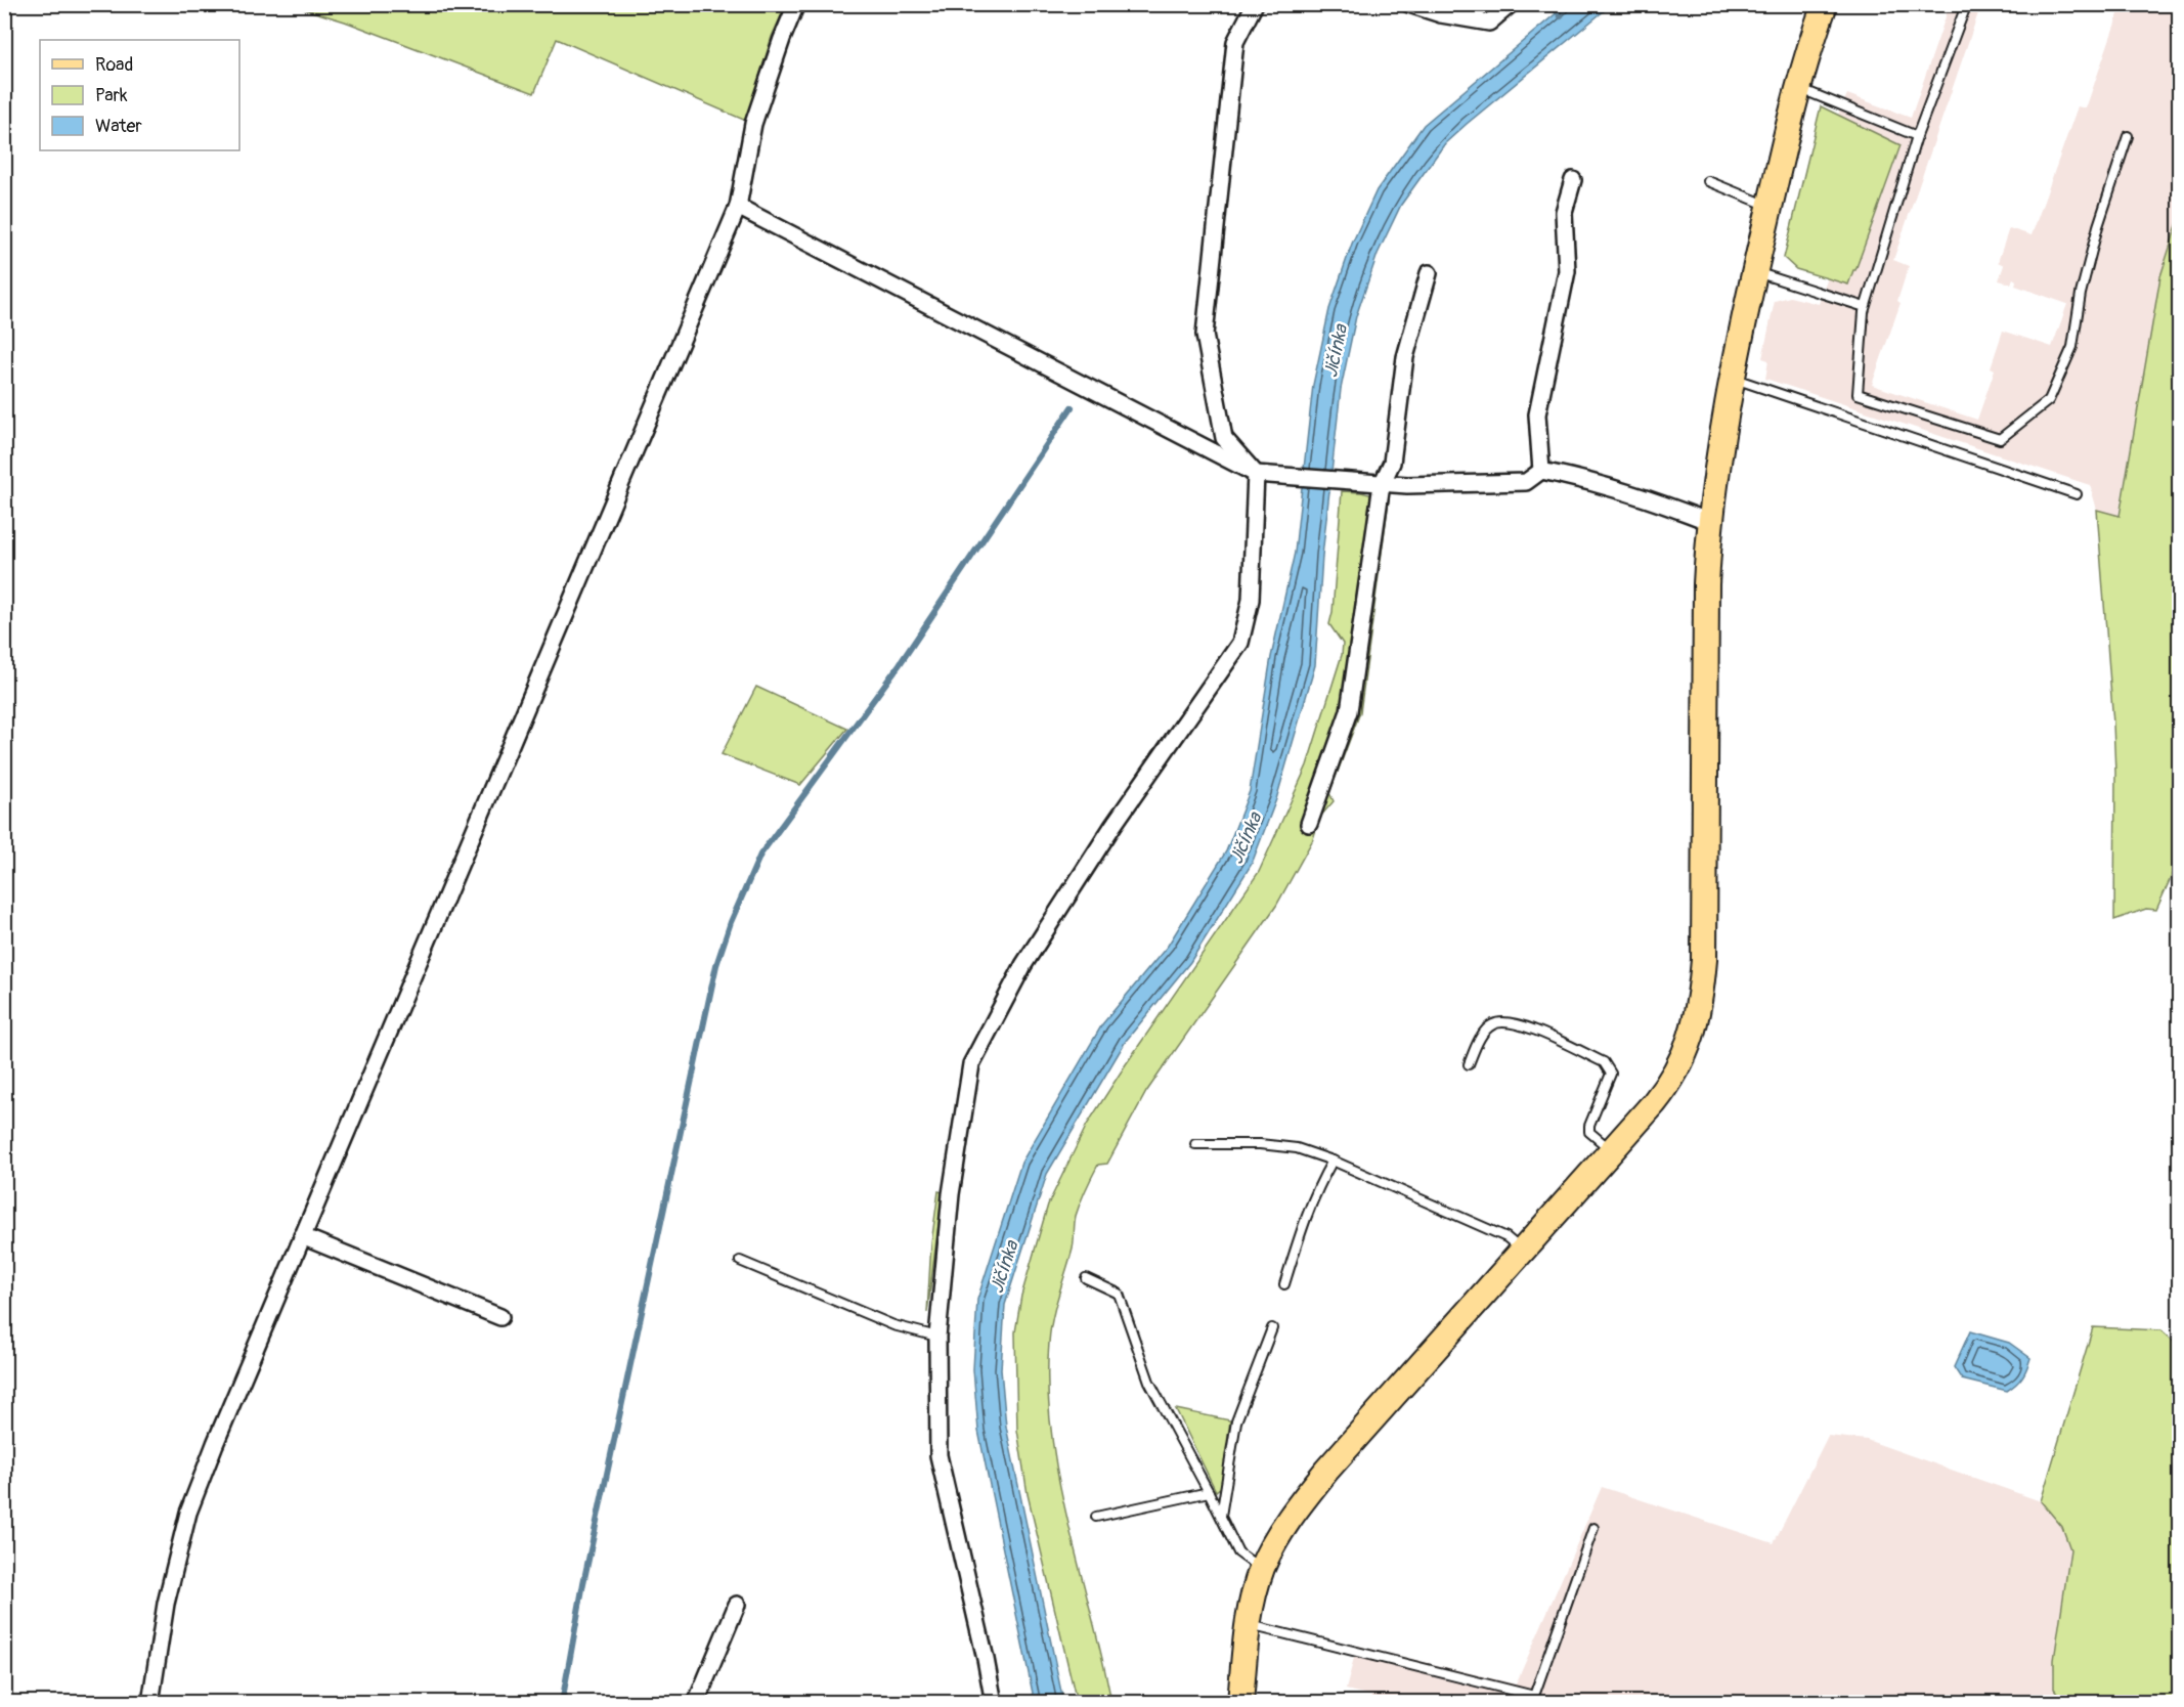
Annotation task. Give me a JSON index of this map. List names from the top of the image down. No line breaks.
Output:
{"water":["Jičínka"],"legend":["Road","Park","Water"]}
